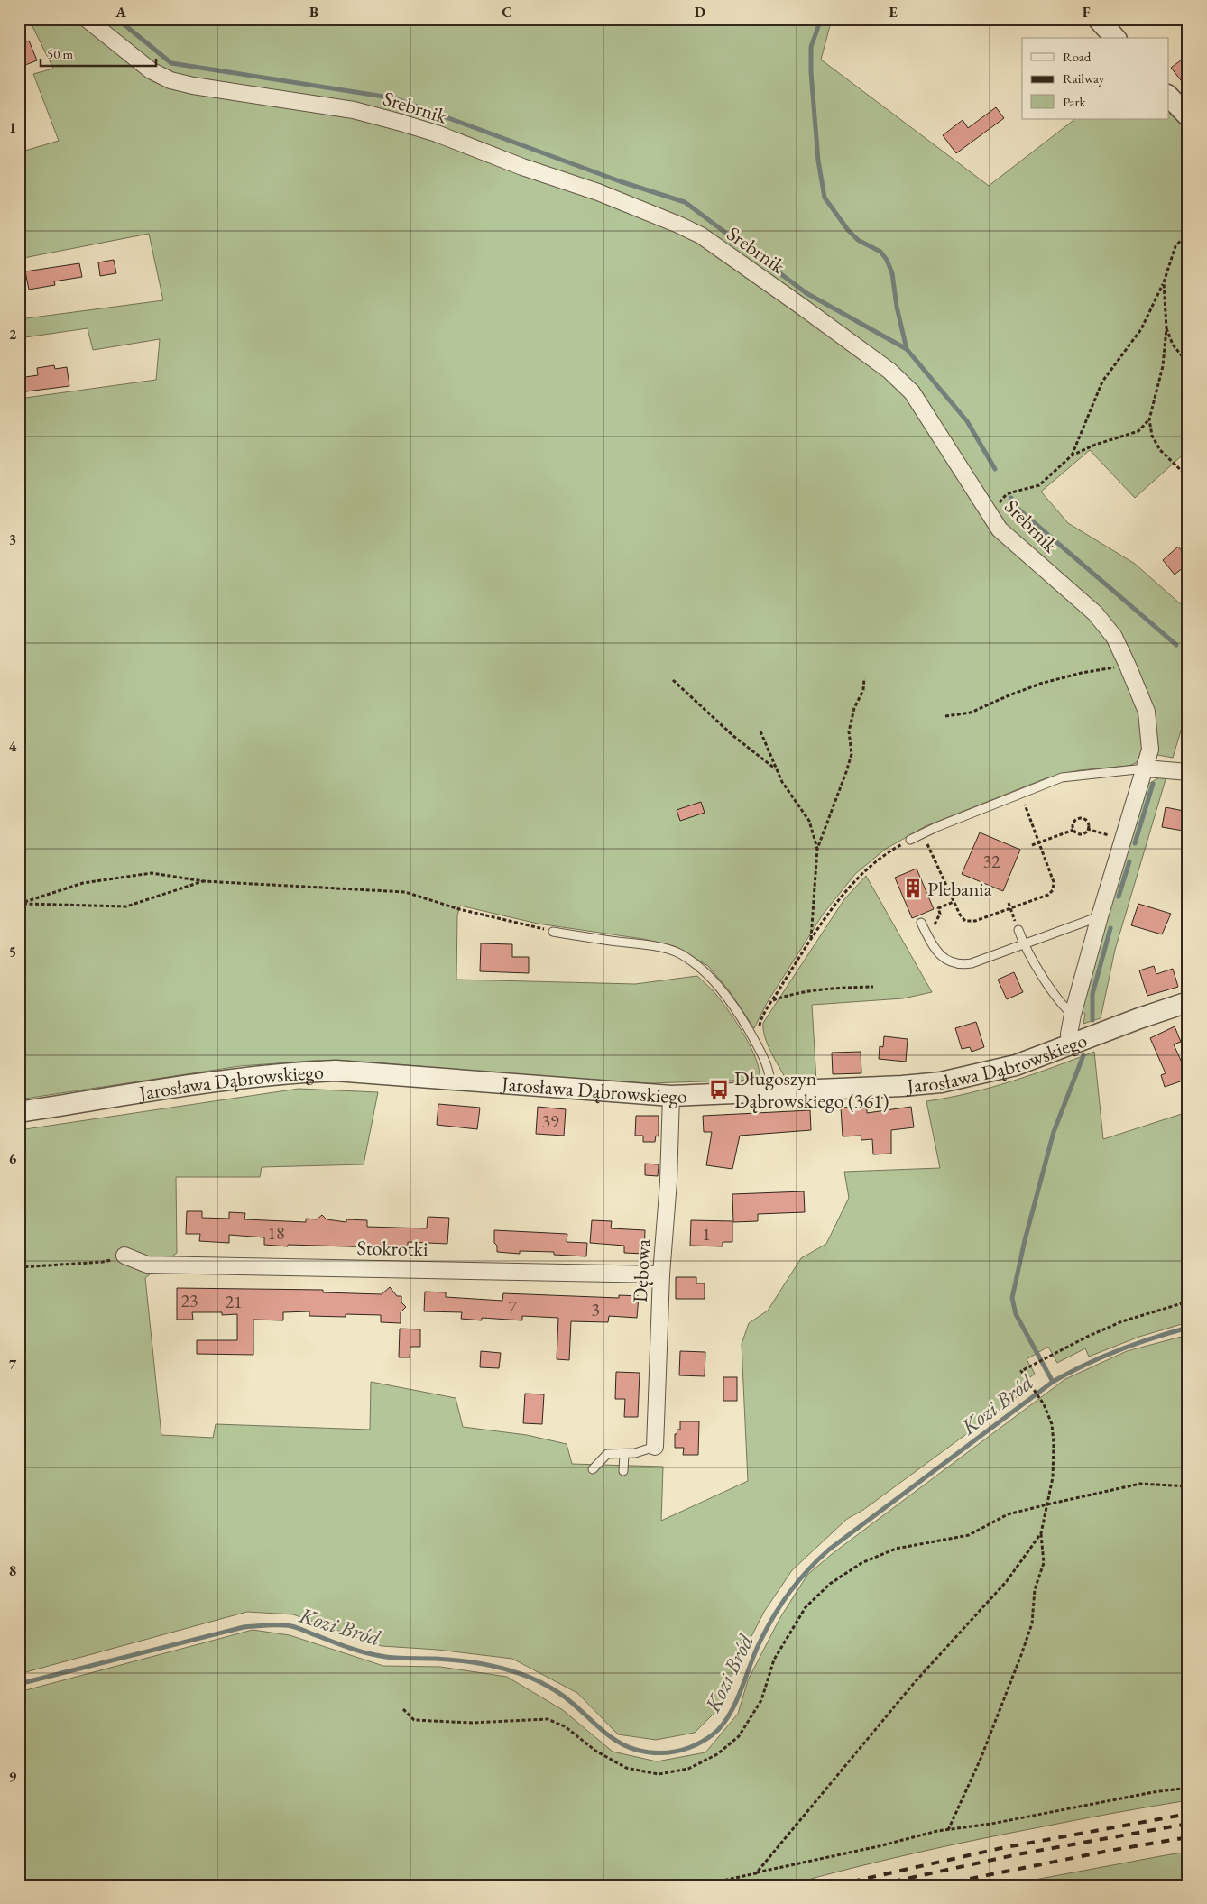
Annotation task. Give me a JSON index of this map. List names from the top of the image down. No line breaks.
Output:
{"streets":{"street":["Srebrnik","Jarosława Dąbrowskiego","Stokrotki","Dębowa"]},"crossings":[["Srebrnik","Jarosława Dąbrowskiego"],["Jarosława Dąbrowskiego","Dębowa"],["Stokrotki","Dębowa"]],"water":["Kozi Bród"],"places":{"building":["Plebania"],"bus stop":["Długoszyn Dąbrowskiego (361)"]},"house_numbers":["32","39","18","1","23","21","7","3"],"legend":["Road","Railway","Park"],"scale_bar":"50 m","grid":{"columns":["A","B","C","D","E","F"],"rows":["1","2","3","4","5","6","7","8","9"]}}
